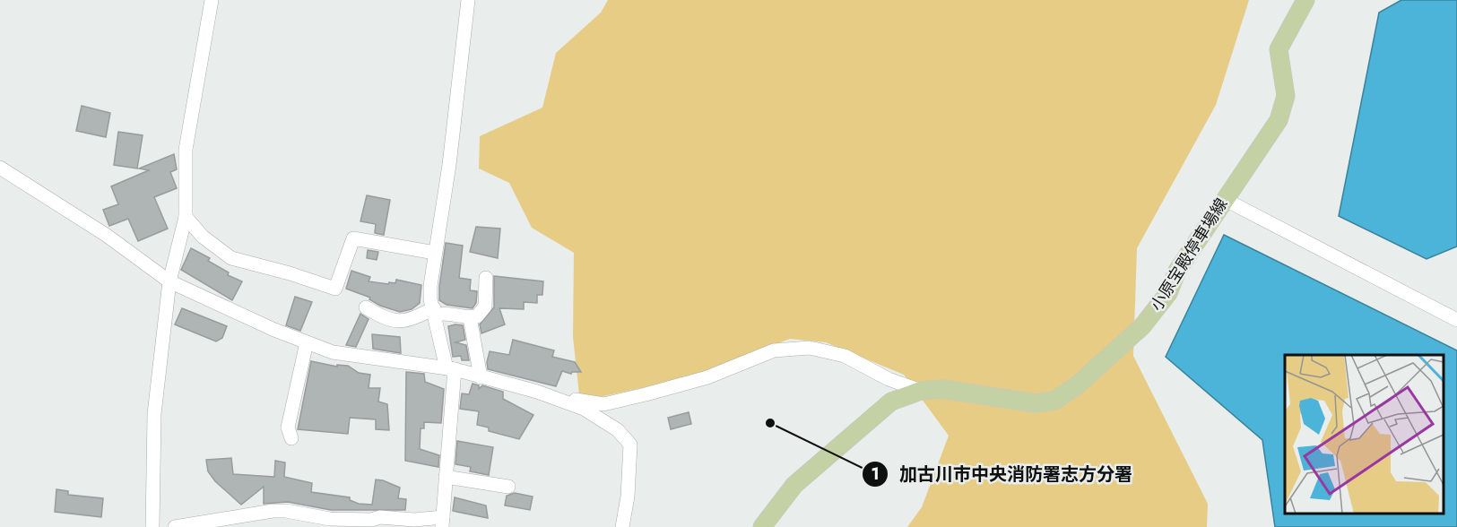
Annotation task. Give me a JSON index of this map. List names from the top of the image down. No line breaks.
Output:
{"streets":{"main road":["小原宝殿停車場線"]},"places":["加古川市中央消防署志方分署"]}
